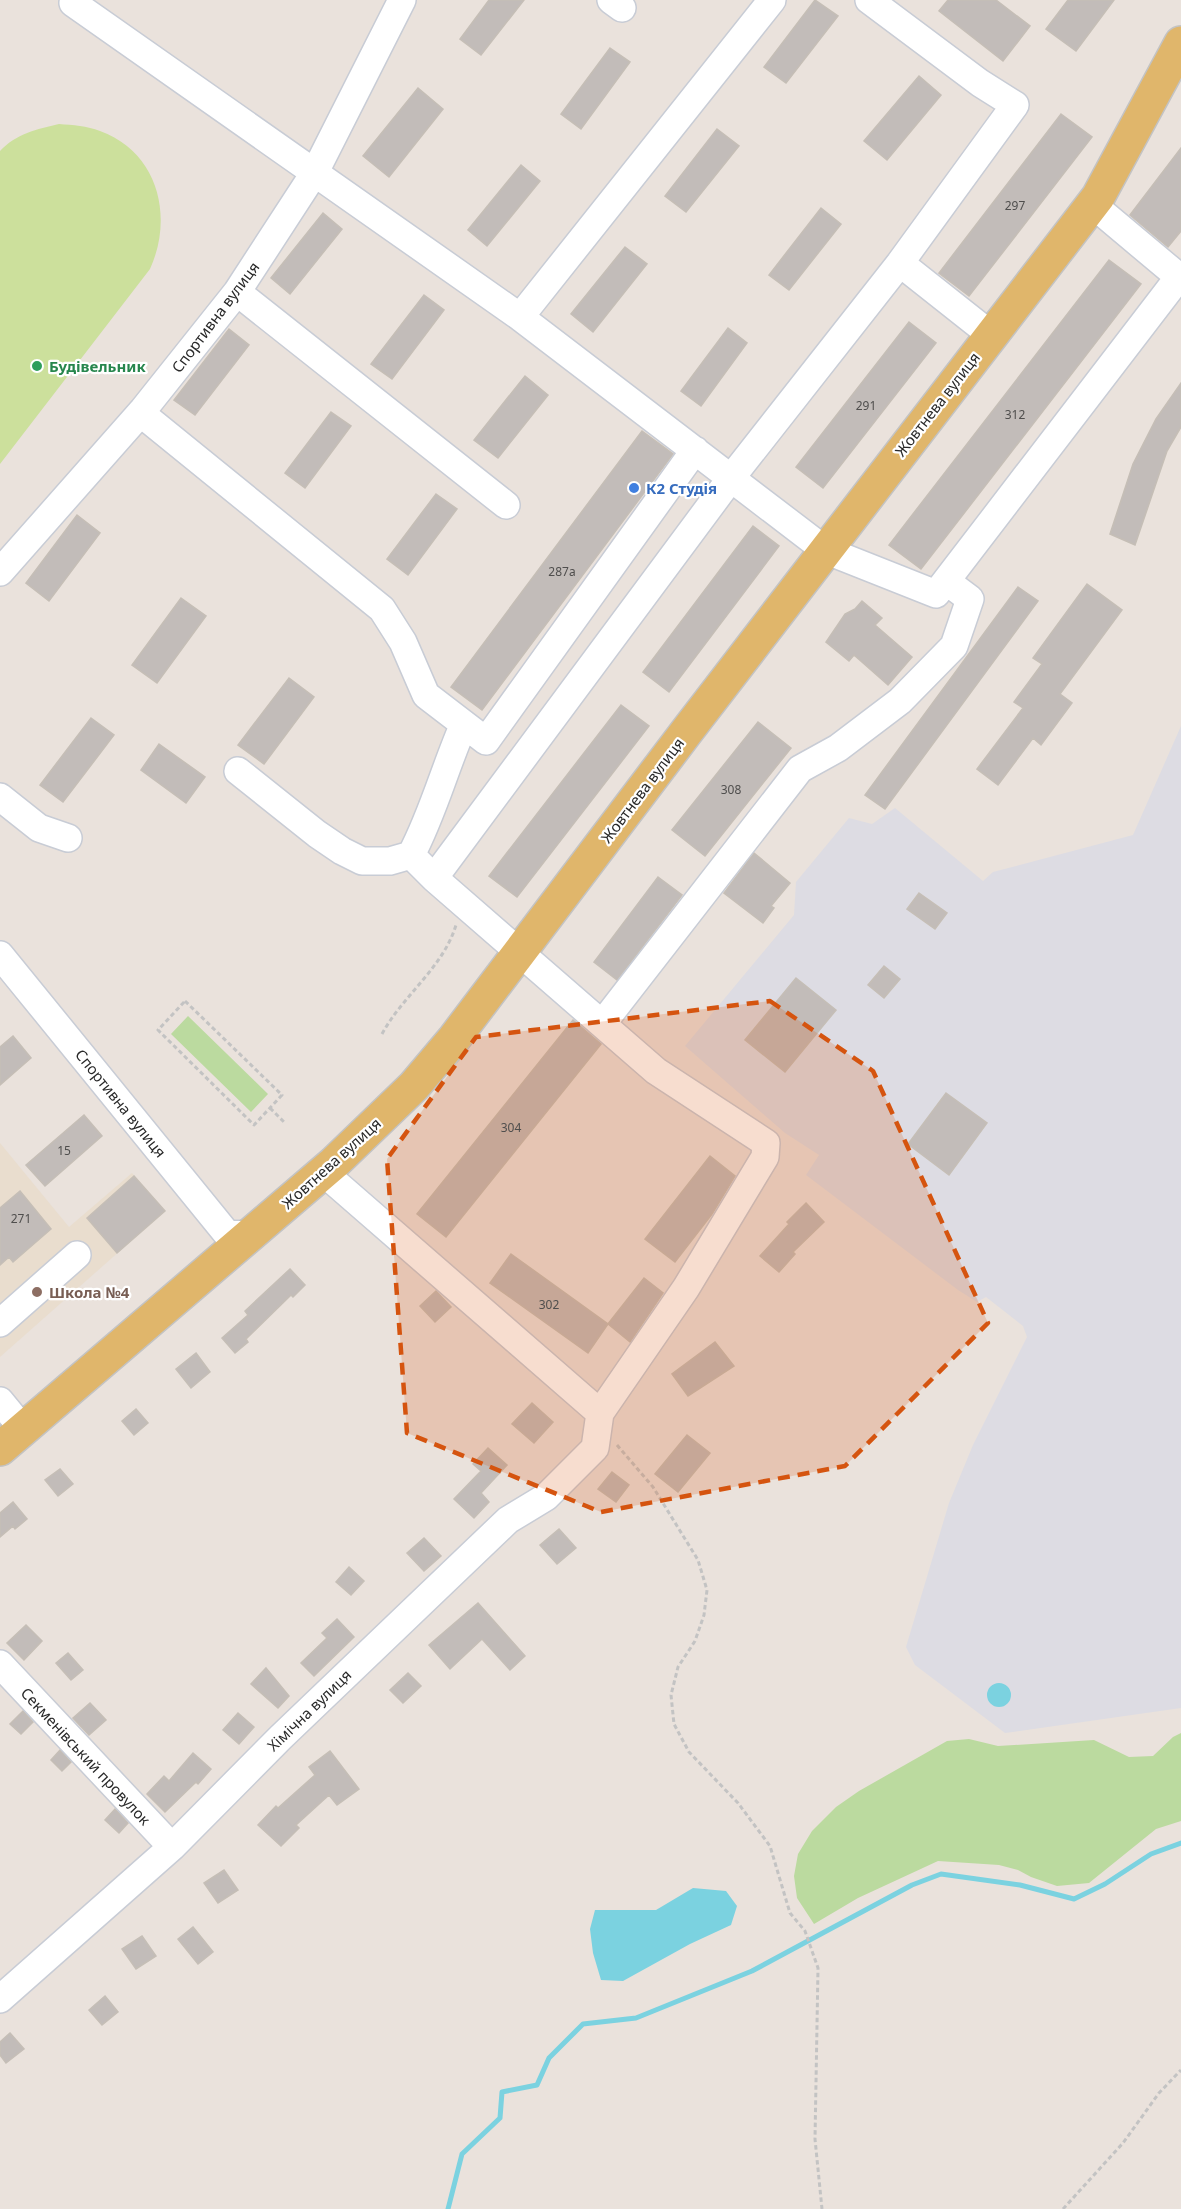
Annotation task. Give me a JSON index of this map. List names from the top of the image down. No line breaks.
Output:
{"streets":{"main road":["Жовтнева вулиця"],"street":["Спортивна вулиця","Хімічна вулиця","Секменівський провулок"]},"crossings":[["Спортивна вулиця","Жовтнева вулиця"],["Хімічна вулиця","Секменівський провулок"]],"places":["Будівельник","К2 Студiя","Школа №4"],"house_numbers":["297","291","312","287а","308","304","15","271","302"]}
